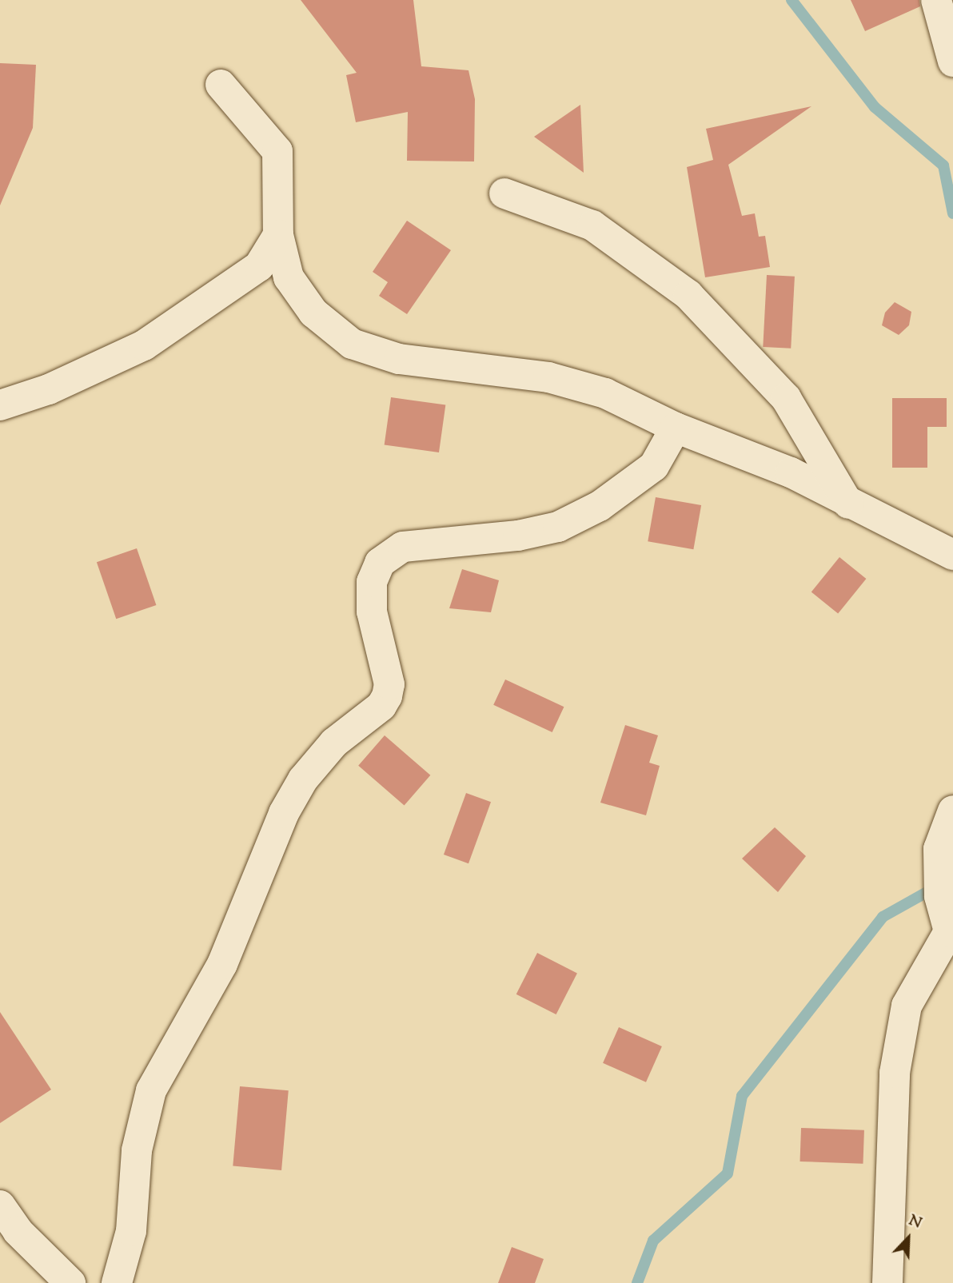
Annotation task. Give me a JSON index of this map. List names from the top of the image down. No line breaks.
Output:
{"north":"top right"}
